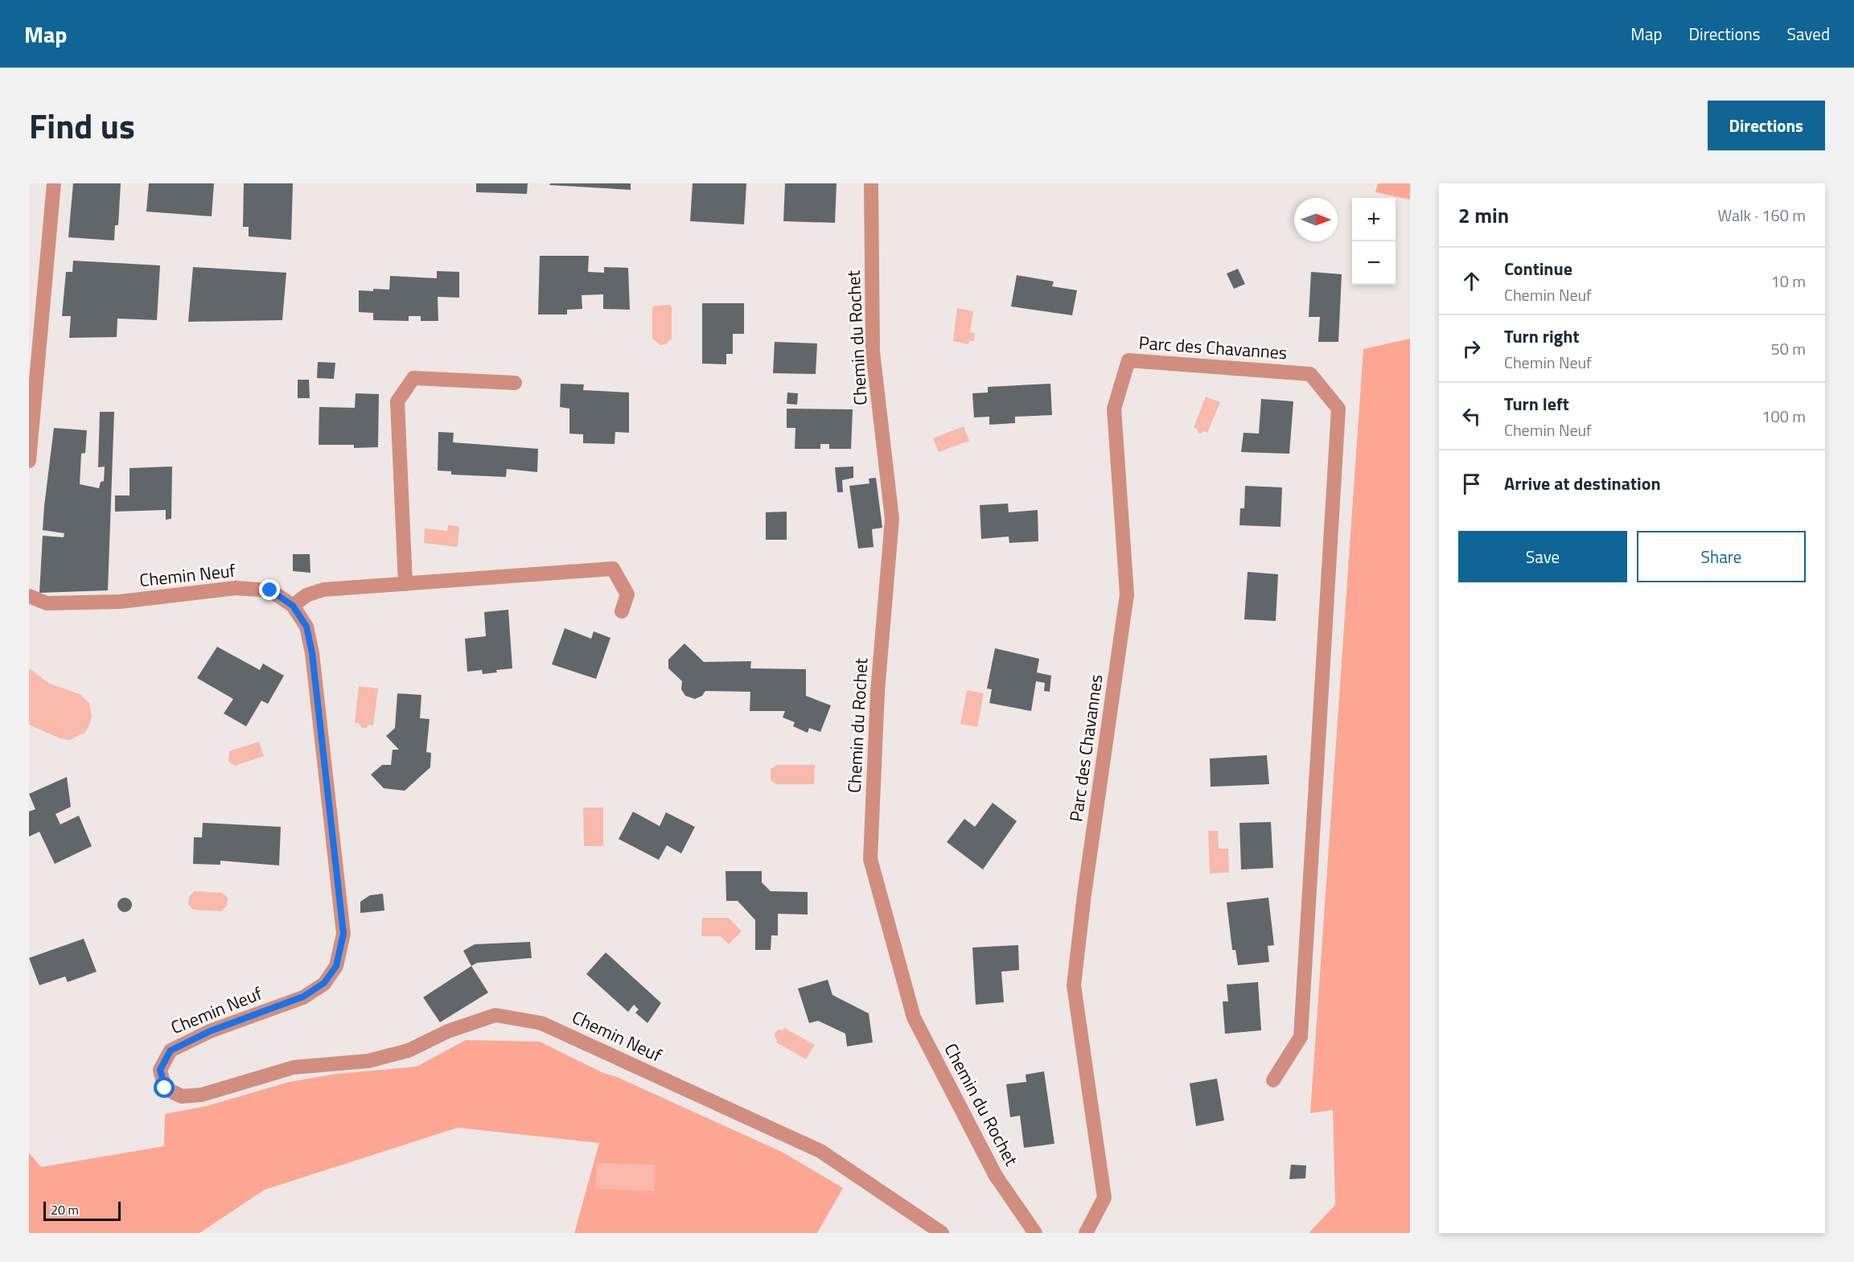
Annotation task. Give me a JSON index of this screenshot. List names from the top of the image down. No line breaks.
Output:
{"streets":{"street":["Chemin du Rochet","Parc des Chavannes","Chemin Neuf"]},"scale_bar":"20 m","north":"right","page":{"header":"Map","nav":["Map","Directions","Saved"],"title":"Find us","buttons":["Directions",["Save","Share"]],"heading":["2 min","Walk · 160 m"],"map_buttons":["+","−"],"list":[["Continue","Chemin Neuf","10 m"],["Turn right","Chemin Neuf","50 m"],["Turn left","Chemin Neuf","100 m"],"Arrive at destination"],"scale":"20 m"}}
